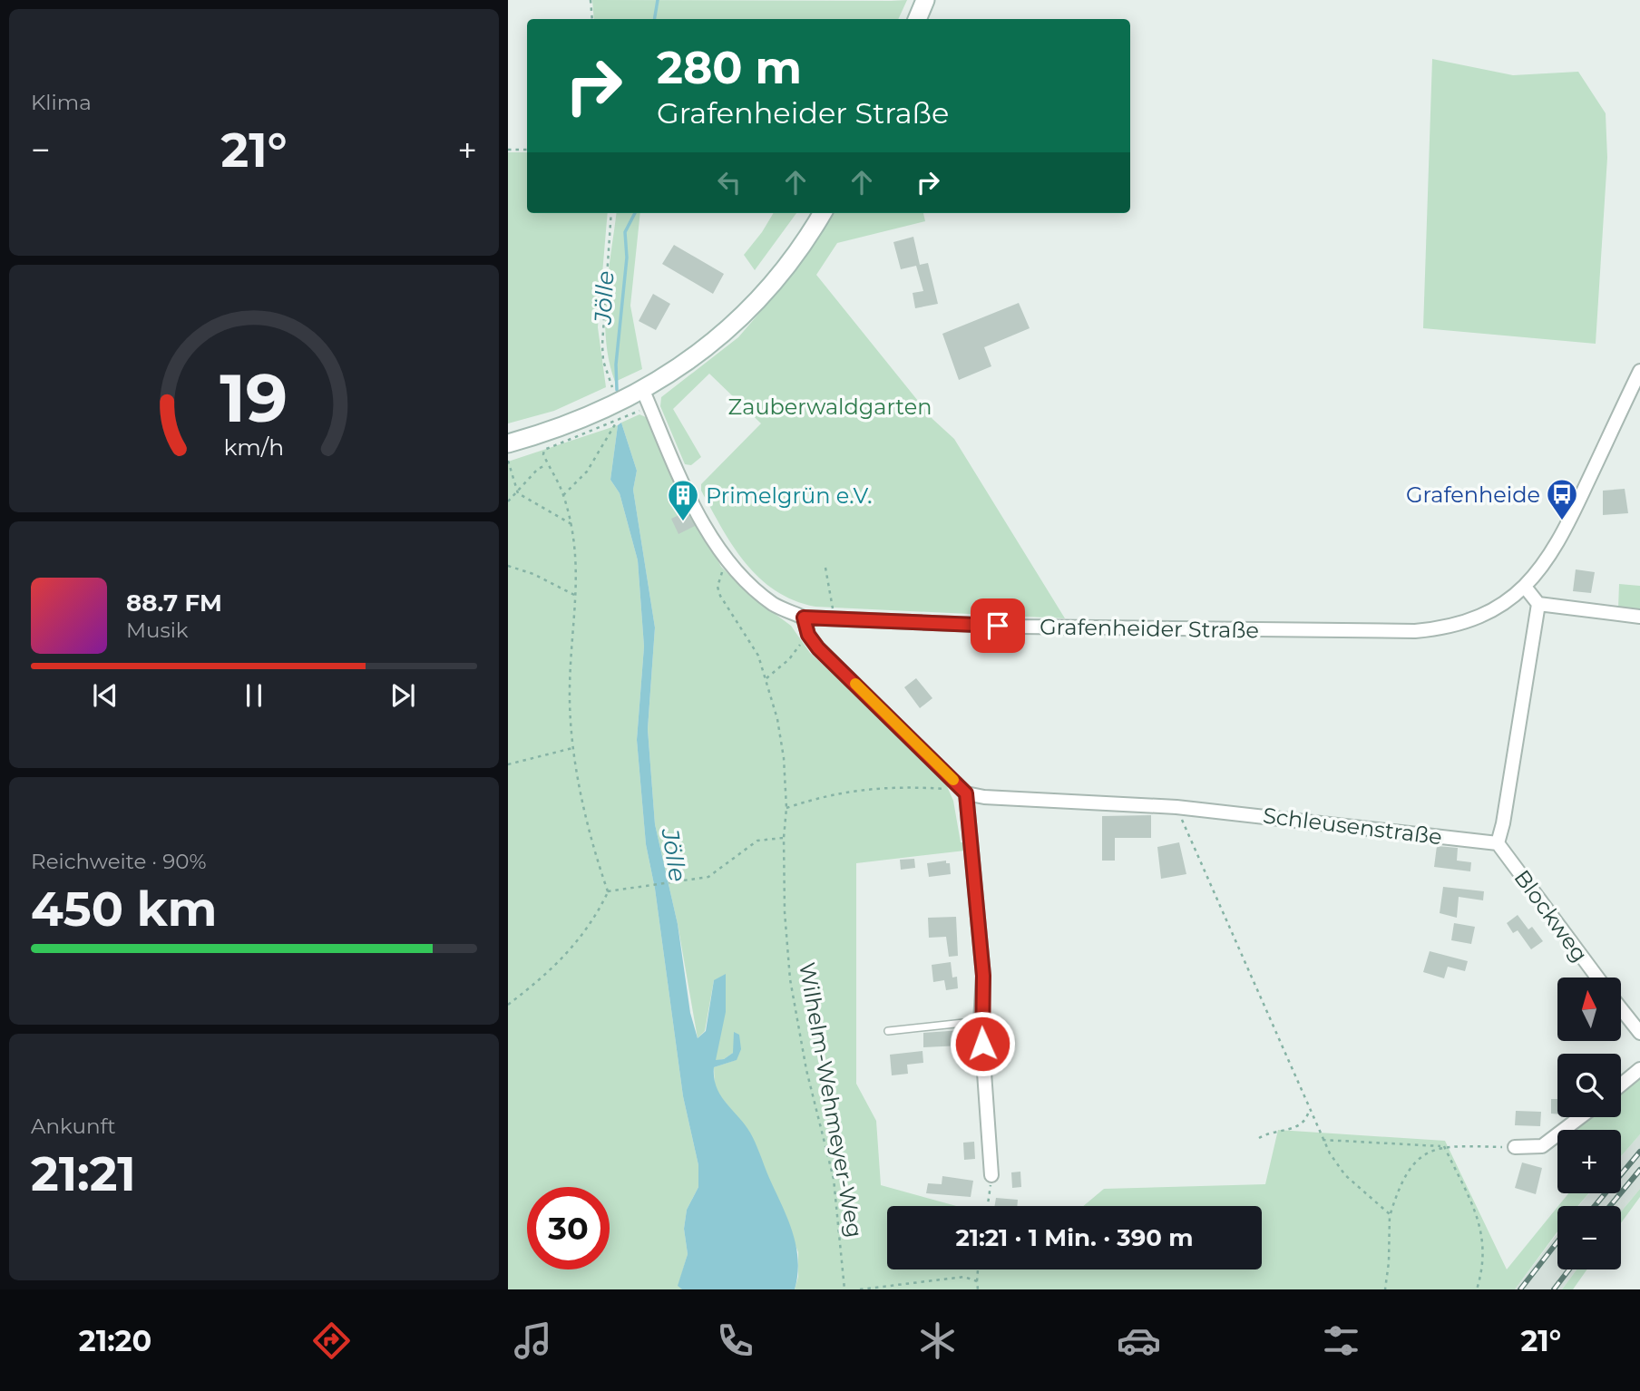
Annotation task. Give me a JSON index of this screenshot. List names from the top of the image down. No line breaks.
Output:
{"streets":{"street":["Grafenheider Straße","Schleusenstraße","Blockweg"],"path":["Wilhelm-Wehmeyer-Weg"]},"crossings":[["Grafenheider Straße","Wilhelm-Wehmeyer-Weg"],["Schleusenstraße","Blockweg"]],"water":["Jölle"],"parks":["Zauberwaldgarten"],"places":{"bus stop":["Grafenheide"],"building":["Primelgrün e.V."]},"north":"top","page":{"tile":["Klima",["Reichweite · 90%","450 km"],["Ankunft","21:21"]],"turn":["280 m","Grafenheider Straße"],"heat":["−","21°","+"],"song":["88.7 FM","Musik"],"map_buttons":["+","−"],"limit":"30","trip":"21:21 · 1 Min. · 390 m","tabs":["21:20","21°"],"gauge":["19","km/h"]}}
